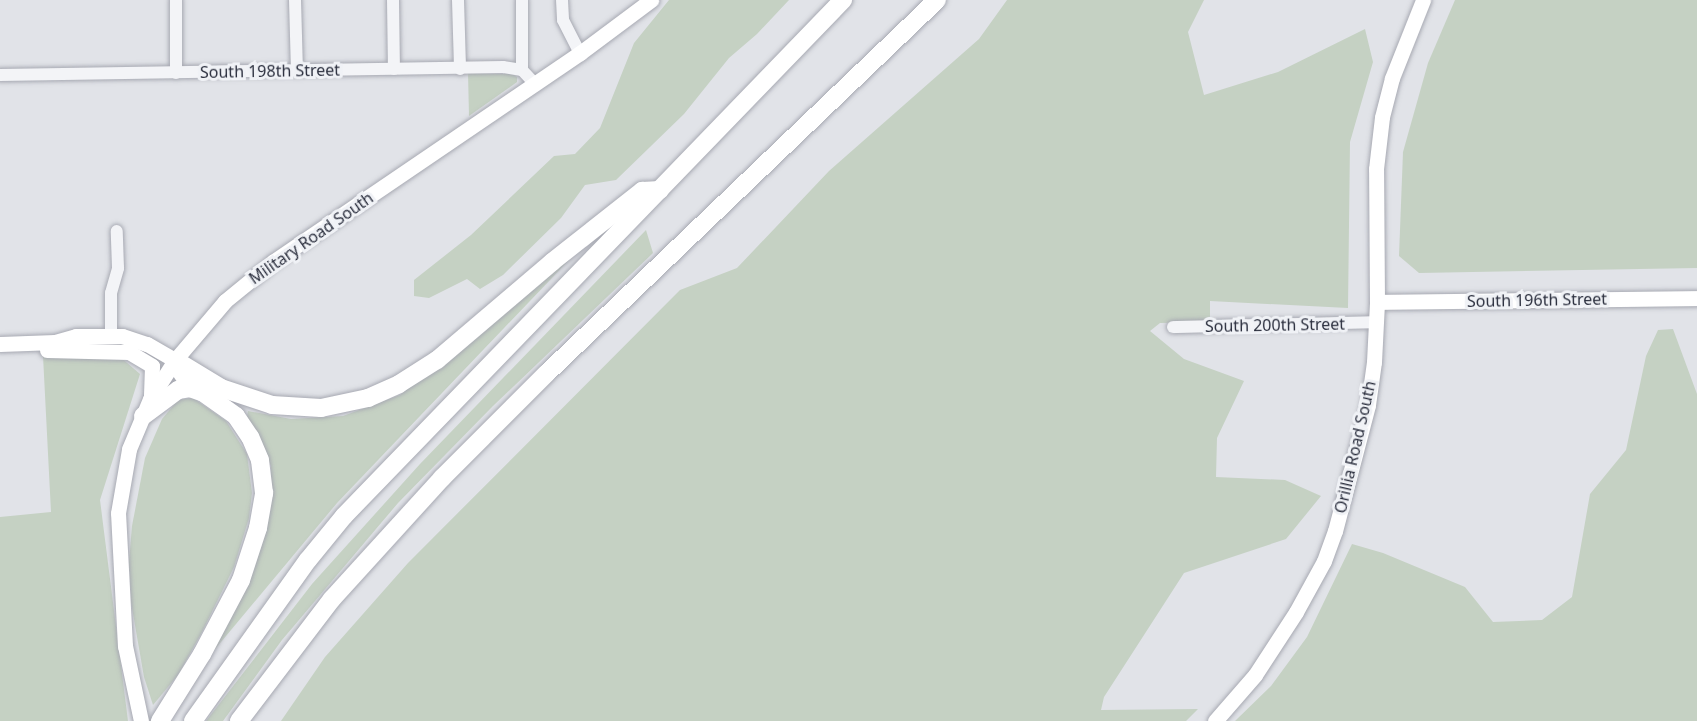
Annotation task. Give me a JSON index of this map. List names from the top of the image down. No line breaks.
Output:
{"streets":{"main road":["Military Road South","South 196th Street","Orillia Road South"],"street":["South 198th Street","South 200th Street"]},"crossings":[["South 196th Street","Orillia Road South"],["South 200th Street","Orillia Road South"]]}
